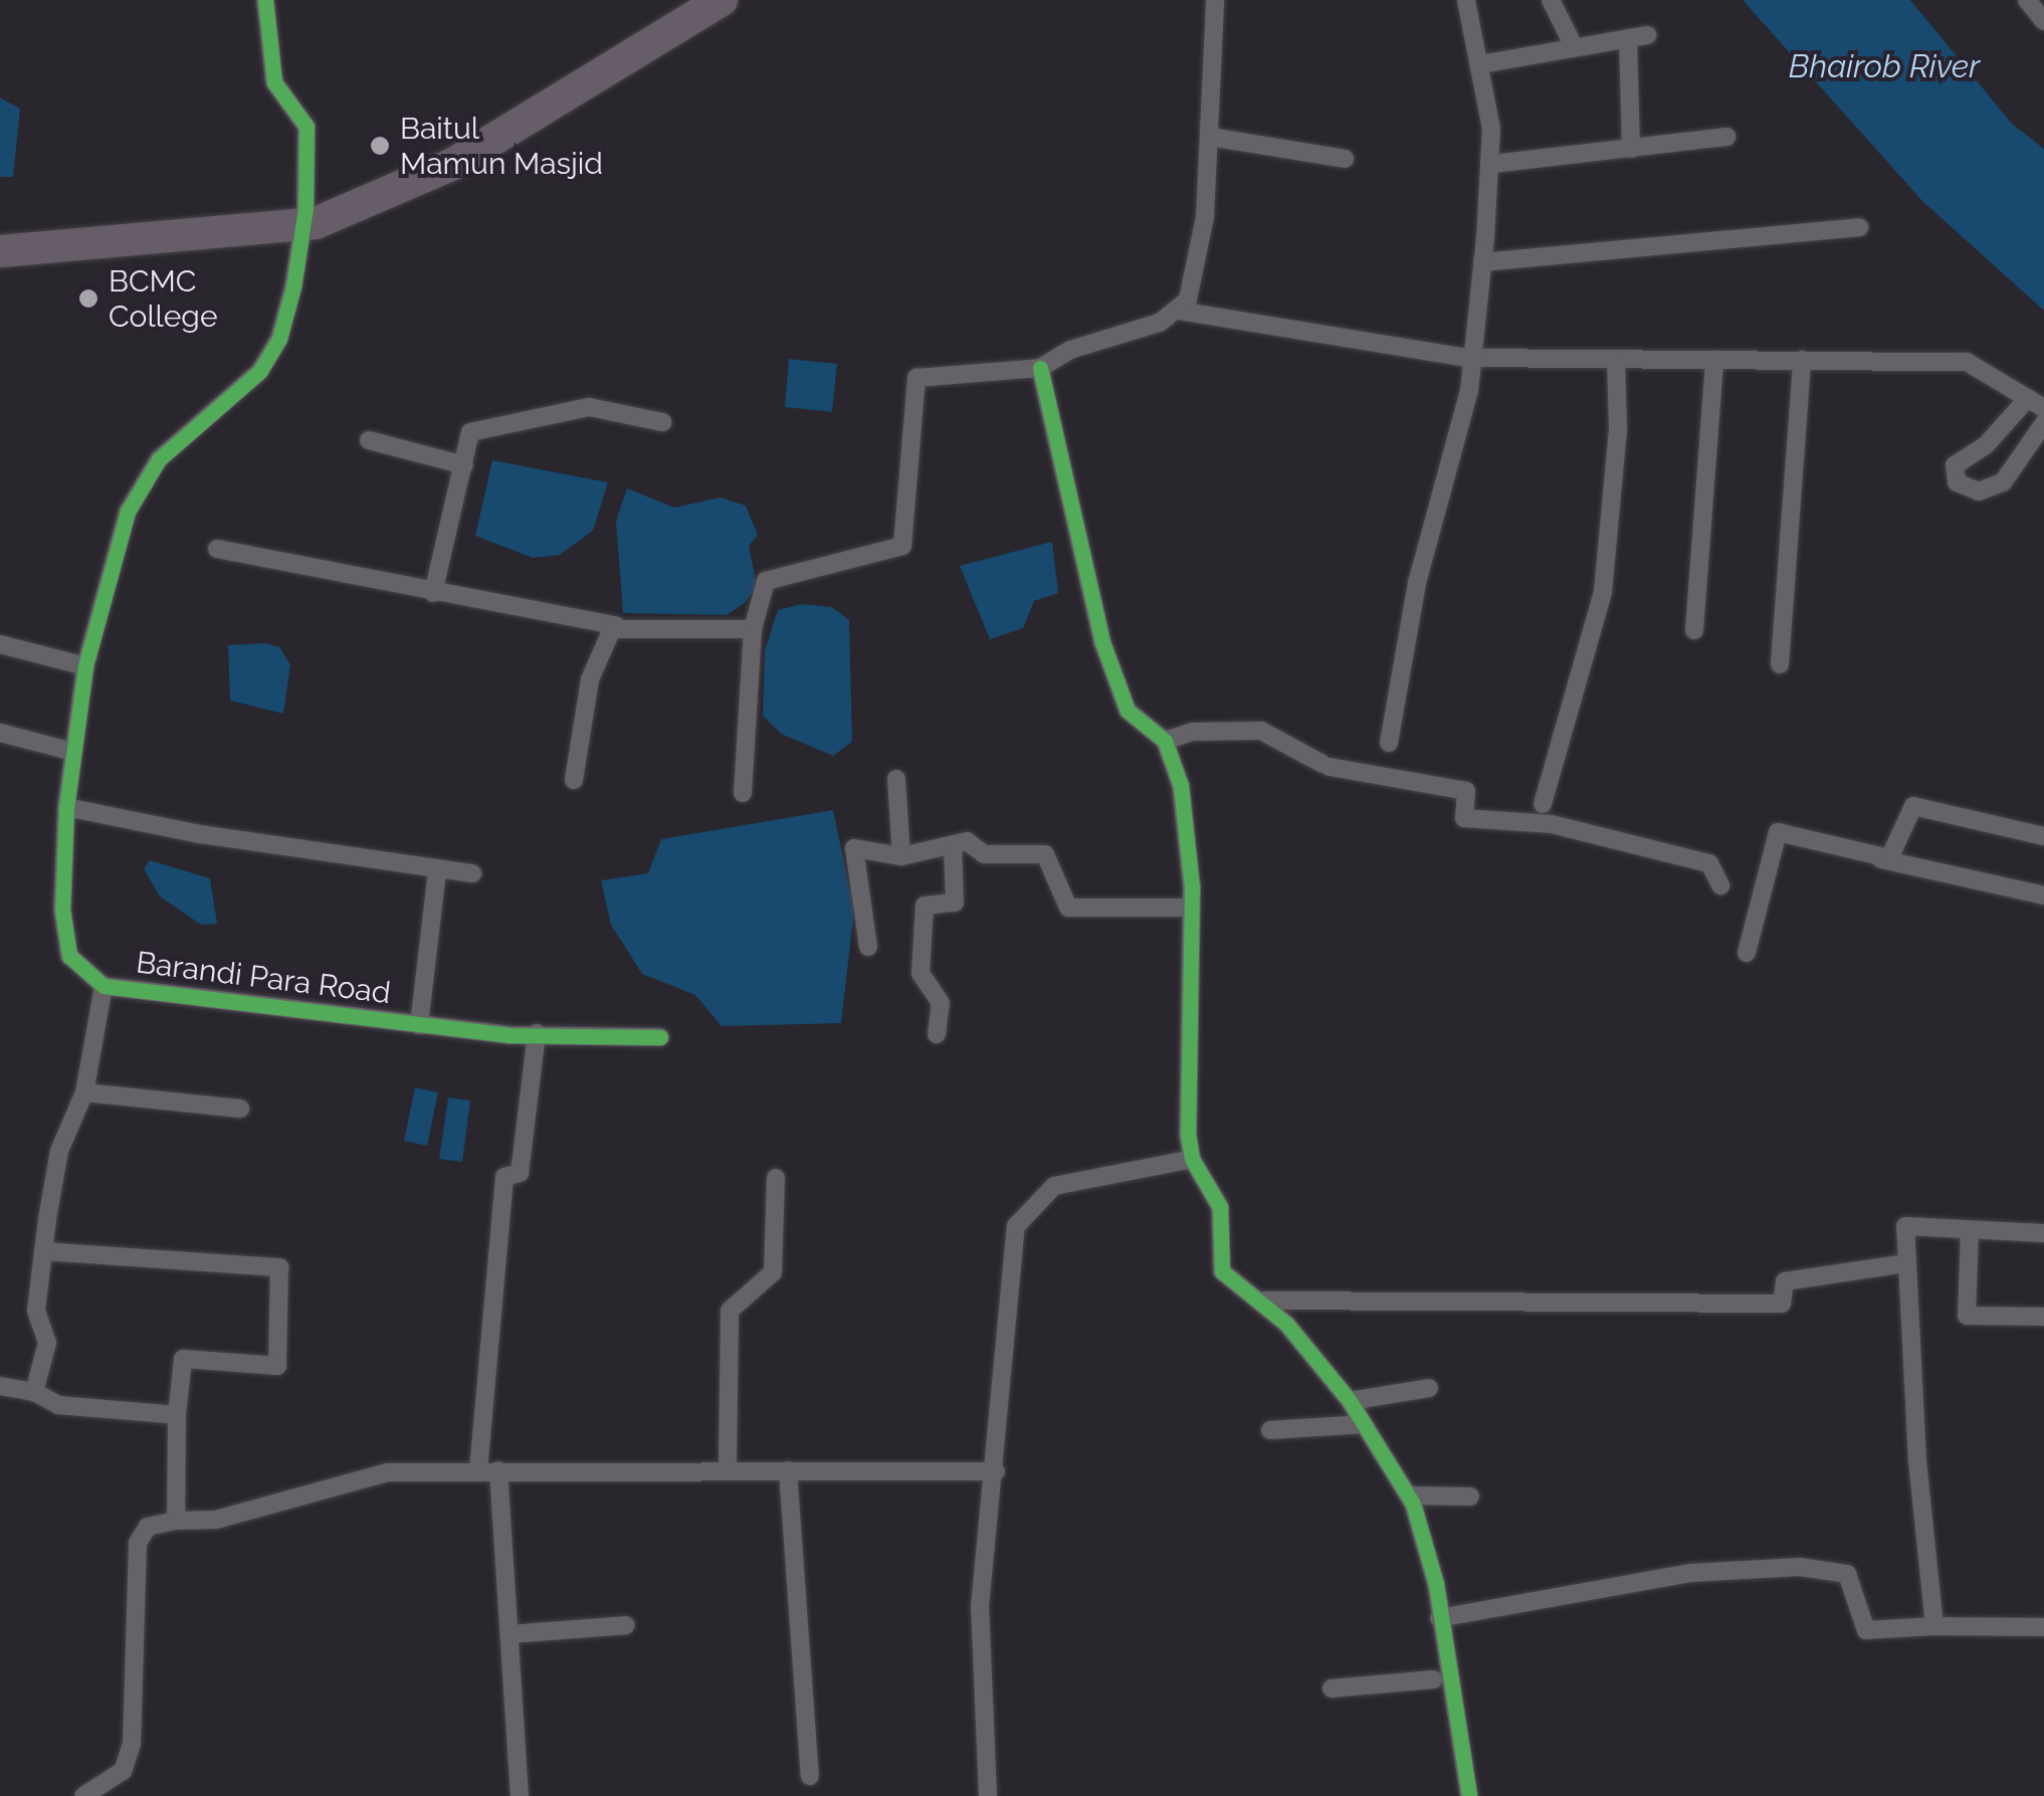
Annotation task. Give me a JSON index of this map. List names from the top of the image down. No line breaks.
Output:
{"streets":{"street":["Barandi Para Road"]},"water":["Bhairob River"],"places":["Baitul Mamun Masjid","BCMC College"]}
